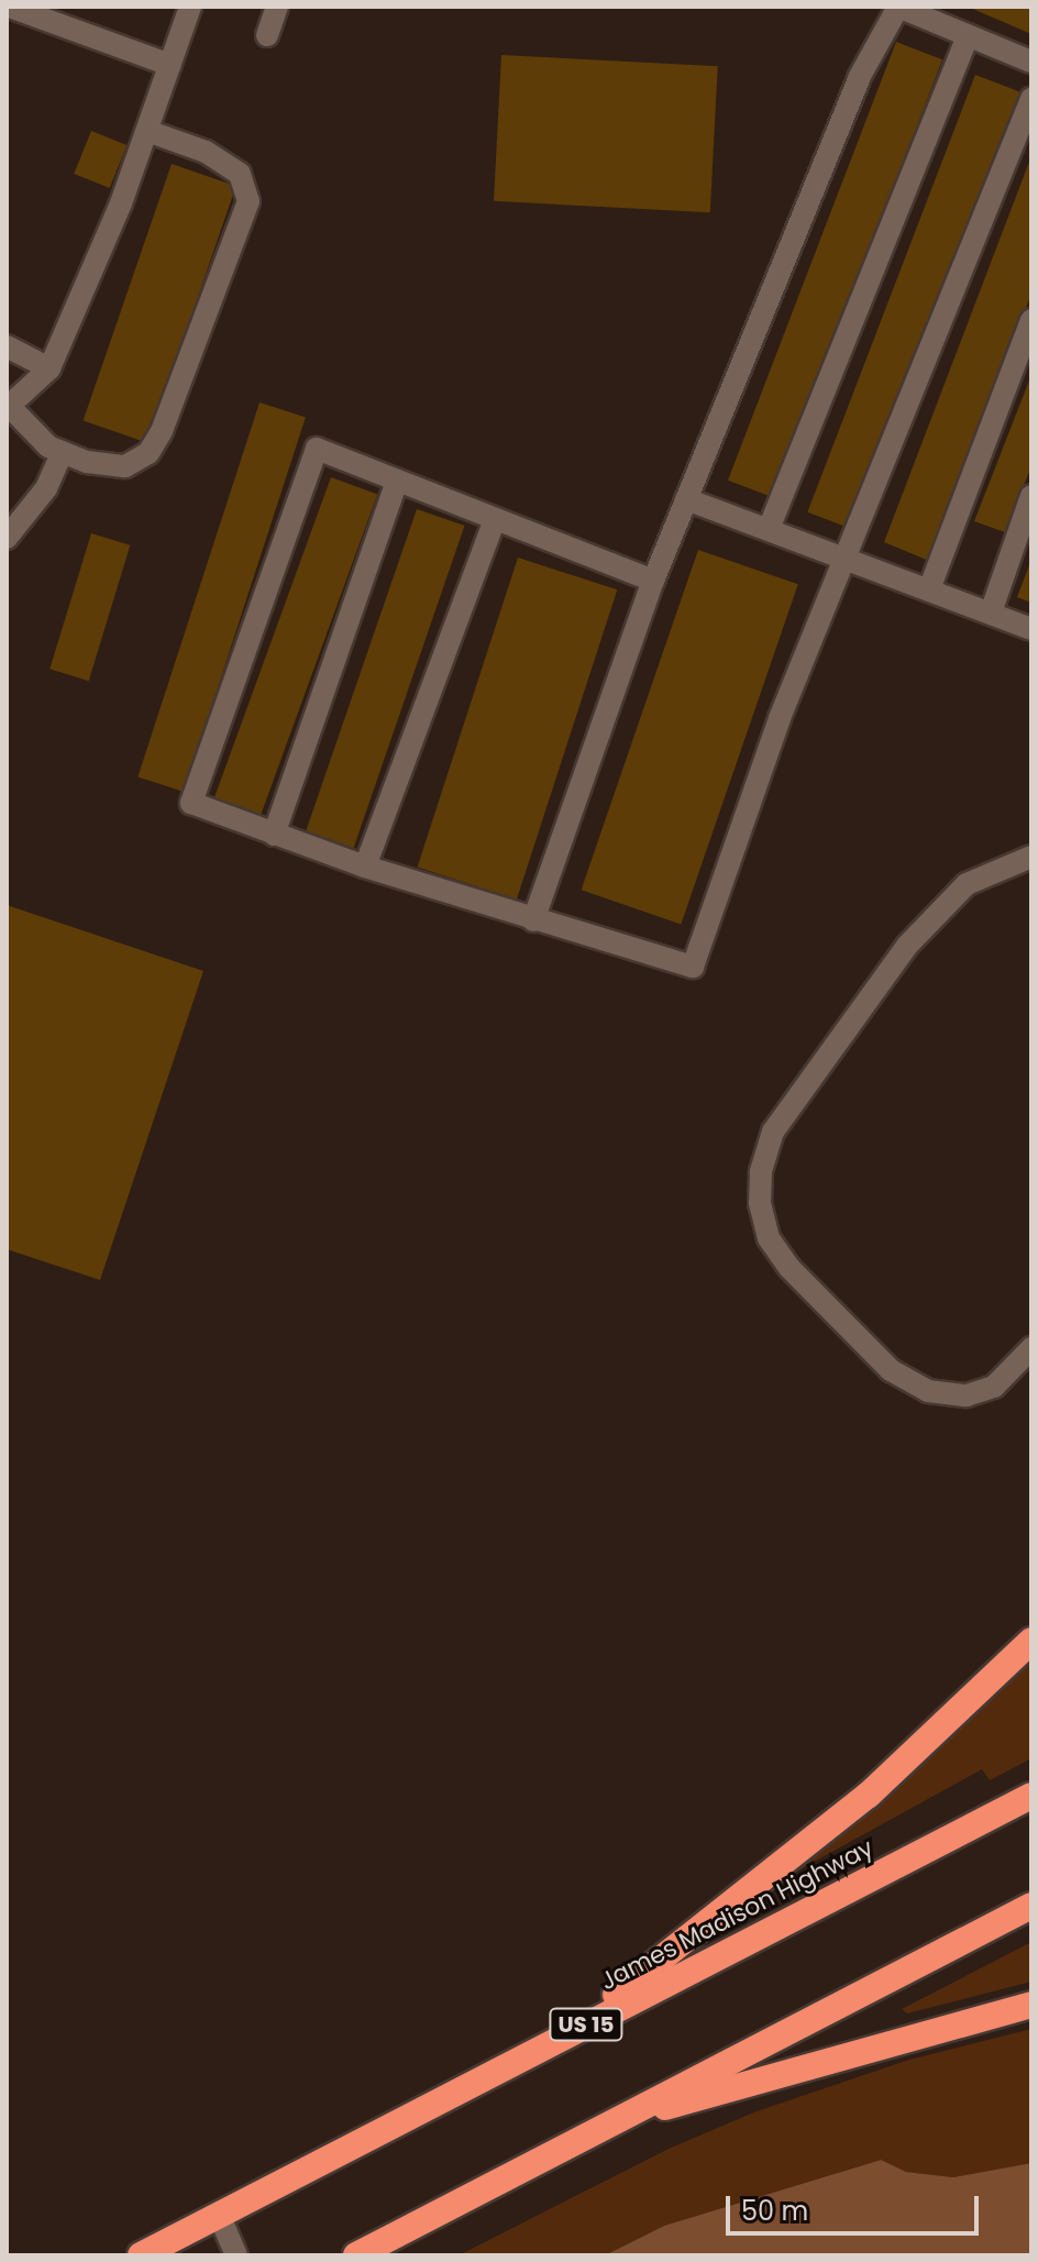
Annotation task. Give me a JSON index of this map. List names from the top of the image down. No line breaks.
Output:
{"streets":{"highway":["James Madison Highway","US 15"]},"scale_bar":"50 m"}
